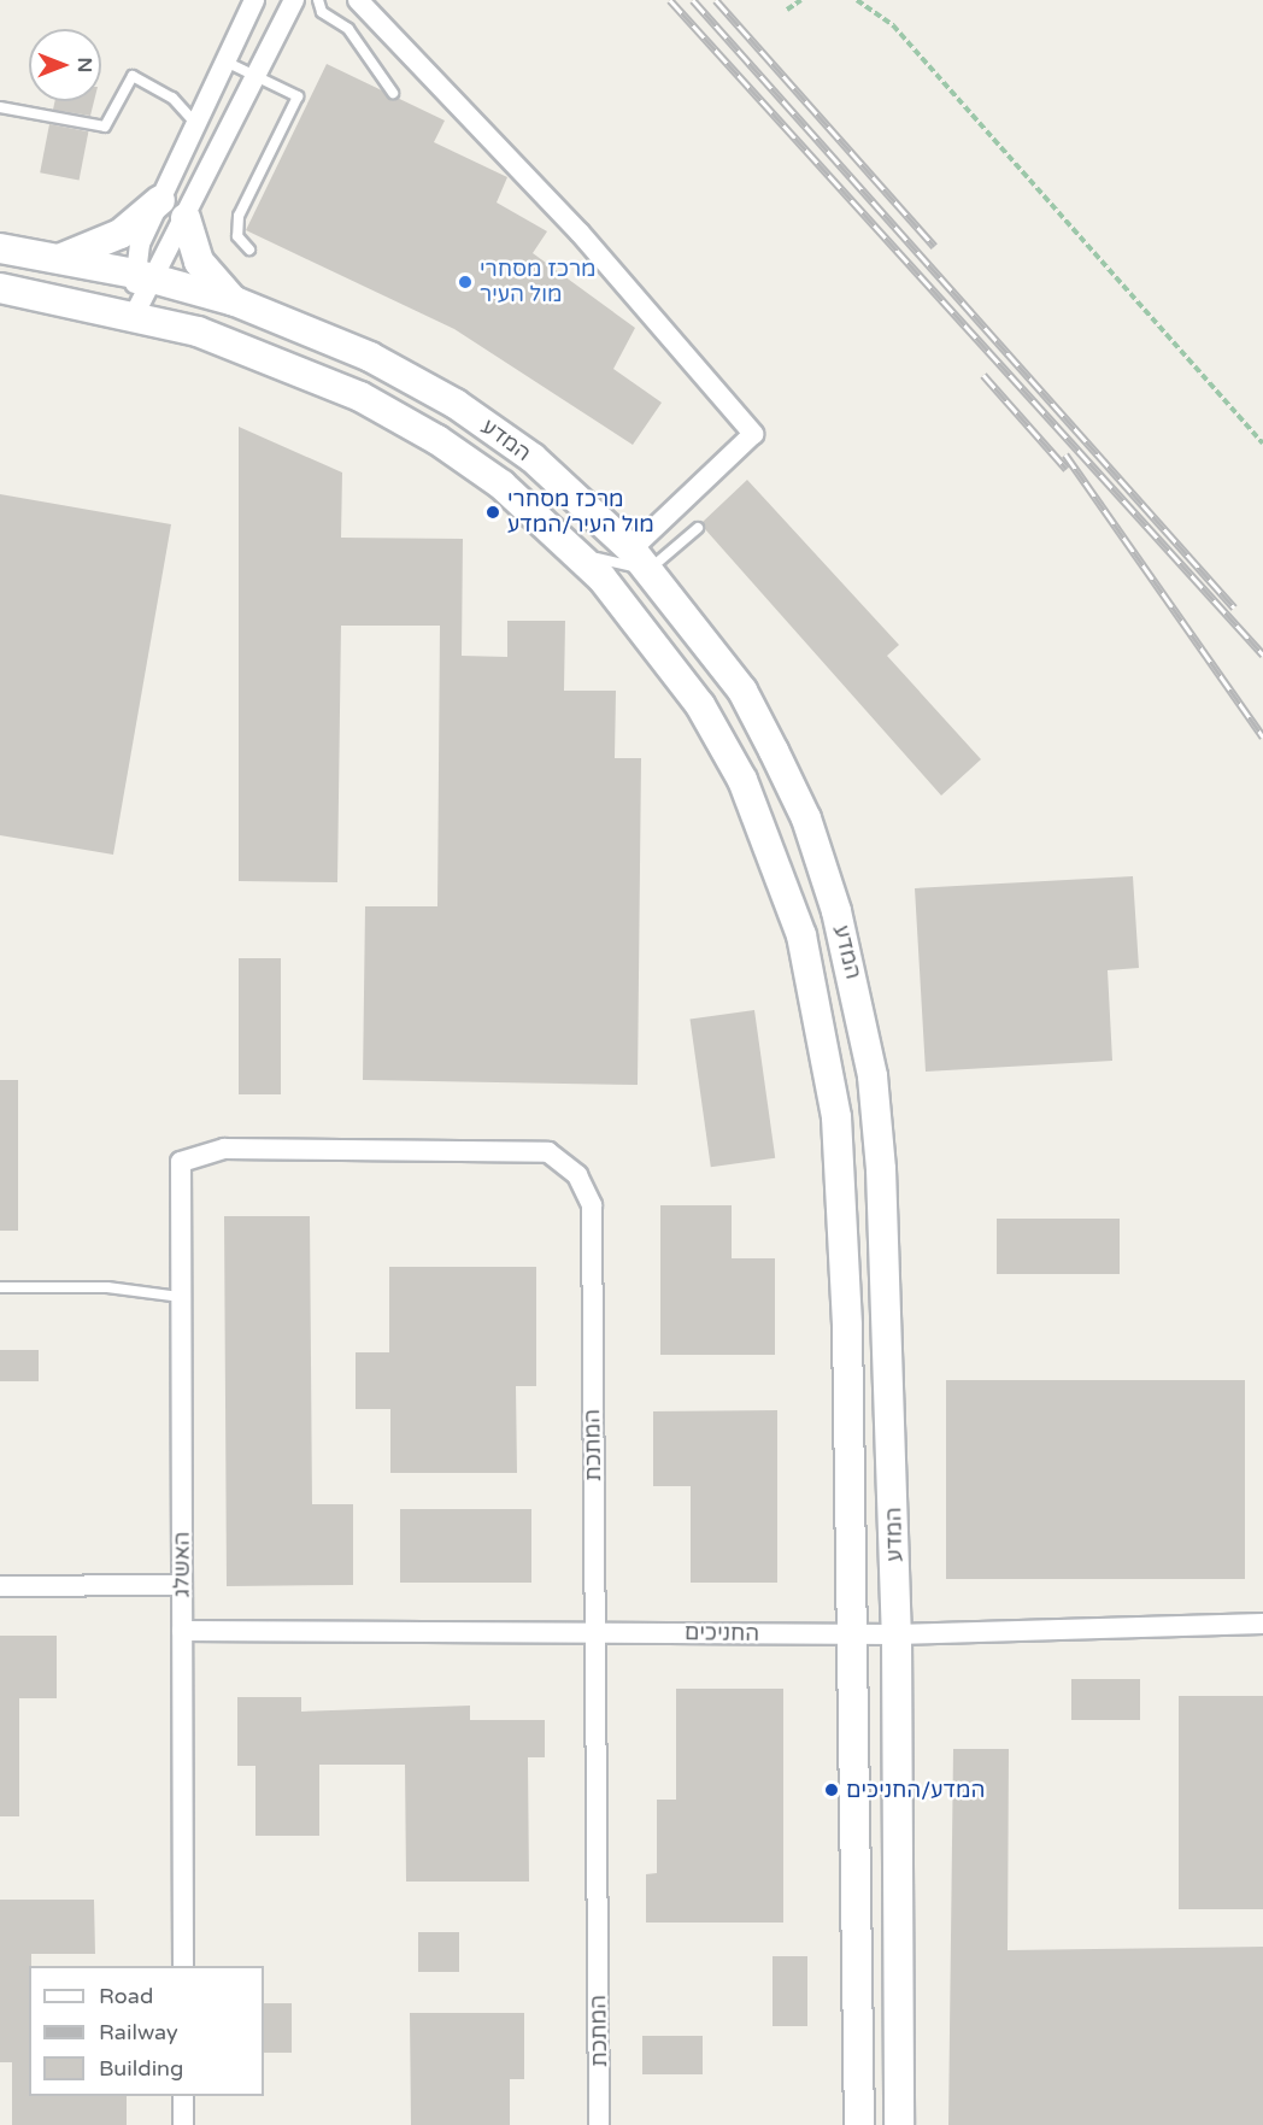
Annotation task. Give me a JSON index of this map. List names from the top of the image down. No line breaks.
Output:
{"streets":{"street":["המדע","המתכת","האשלג","החניכים"]},"crossings":[["המדע","החניכים"],["המתכת","האשלג"],["המתכת","החניכים"],["האשלג","החניכים"]],"places":["מרכז מסחרי מול העיר","מרכז מסחרי מול העיר/המדע","המדע/החניכים"],"legend":["Road","Railway","Building"],"north":"right"}
